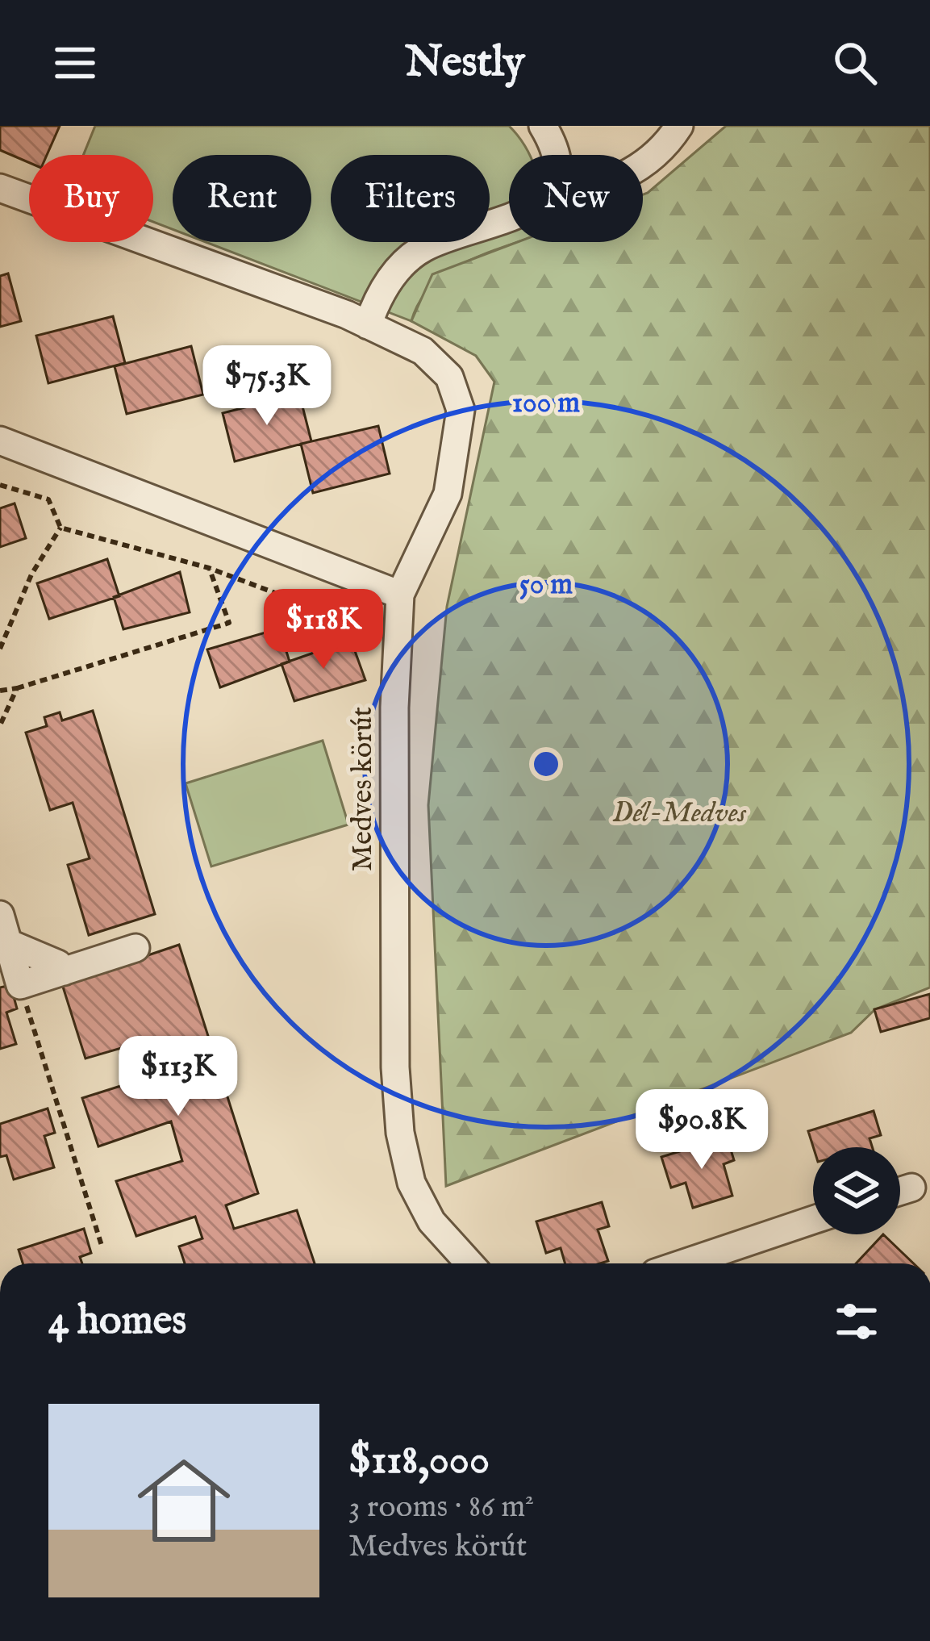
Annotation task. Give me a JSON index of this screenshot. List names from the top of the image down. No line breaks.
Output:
{"streets":{"street":["Medves körút"]},"parks":["Dél-Medves"],"page":{"header":"Nestly","chip":["Buy","Rent","Filters","New"],"price":["$75.3K","$118K","$113K","$90.8K"],"heading":"4 homes","list":[{"name":"$118,000","note":"3 rooms · 86 m² · Medves körút"}]},"rings":["100 m","50 m"]}
